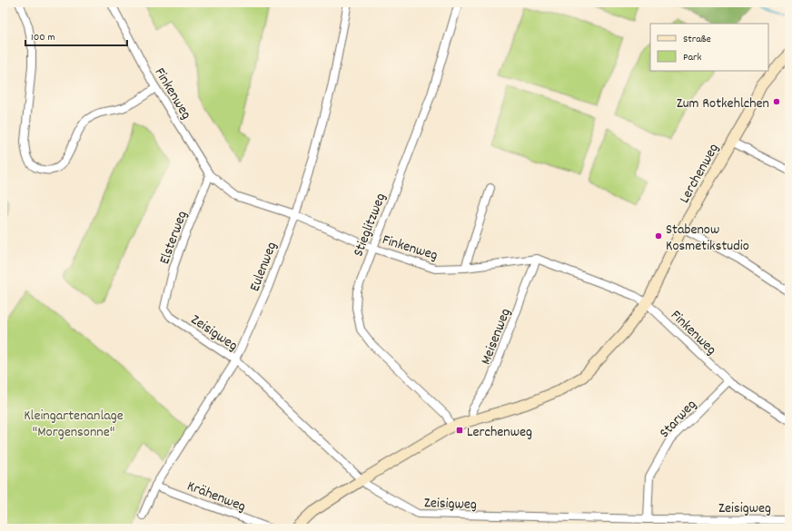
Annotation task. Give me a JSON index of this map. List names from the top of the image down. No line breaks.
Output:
{"streets":{"street":["Finkenweg","Lerchenweg","Stieglitzweg","Elsterweg","Eulenweg","Zeisigweg","Meisenweg","Starweg","Krähenweg"]},"crossings":[["Finkenweg","Lerchenweg"],["Finkenweg","Stieglitzweg"],["Finkenweg","Elsterweg"],["Finkenweg","Eulenweg"],["Finkenweg","Meisenweg"],["Finkenweg","Starweg"],["Lerchenweg","Stieglitzweg"],["Lerchenweg","Zeisigweg"],["Lerchenweg","Meisenweg"],["Elsterweg","Zeisigweg"],["Eulenweg","Zeisigweg"],["Eulenweg","Krähenweg"],["Zeisigweg","Starweg"]],"parks":["Kleingartenanlage \"Morgensonne\""],"places":{"other":["Zum Rotkehlchen","Stabenow Kosmetikstudio"],"transit":["Lerchenweg"]},"legend":["Straße","Park"],"scale_bar":"100 m"}
